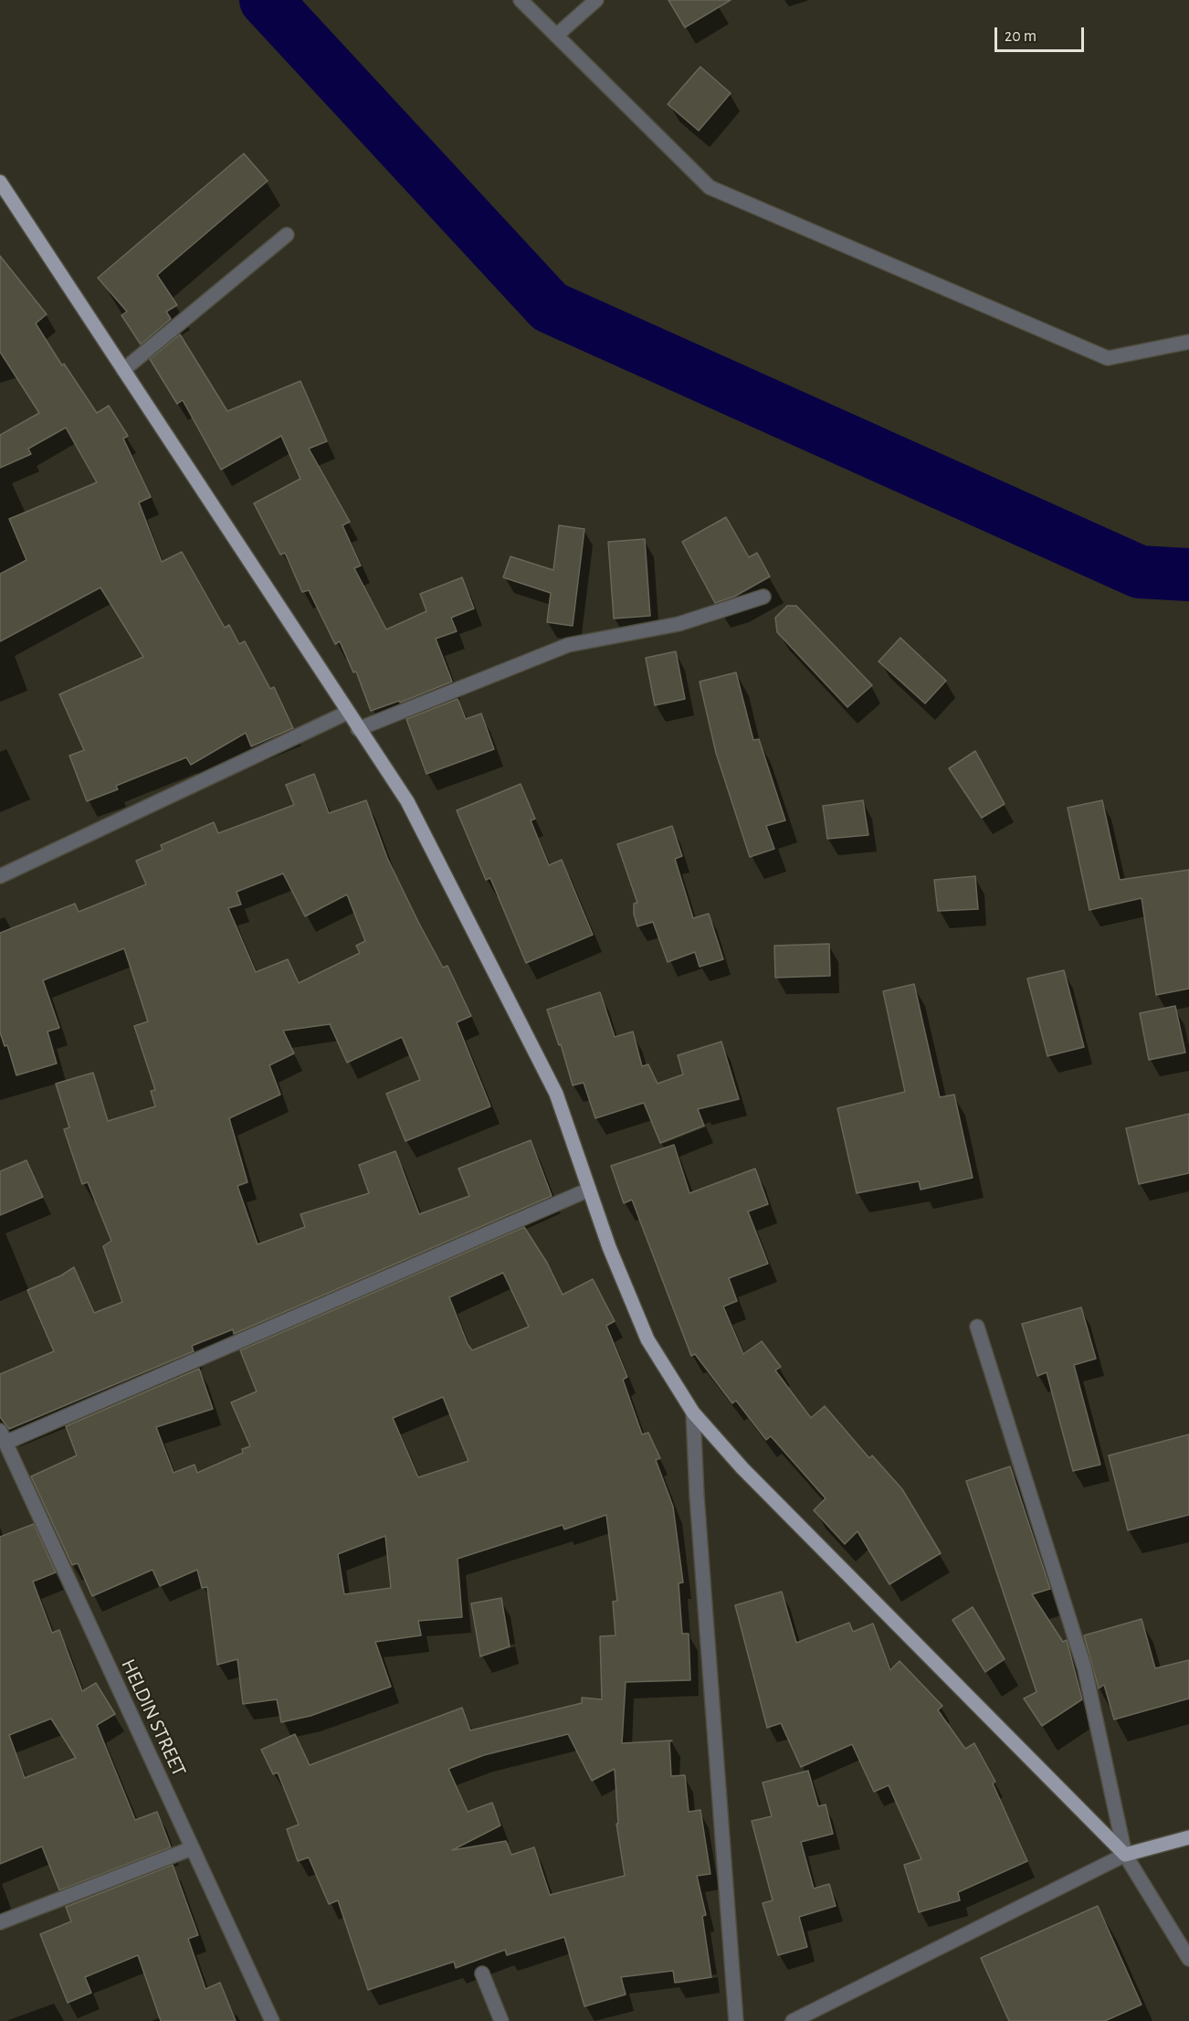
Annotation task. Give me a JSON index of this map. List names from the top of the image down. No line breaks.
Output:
{"streets":{"street":["HELDIN STREET"]},"scale_bar":"20 m"}
